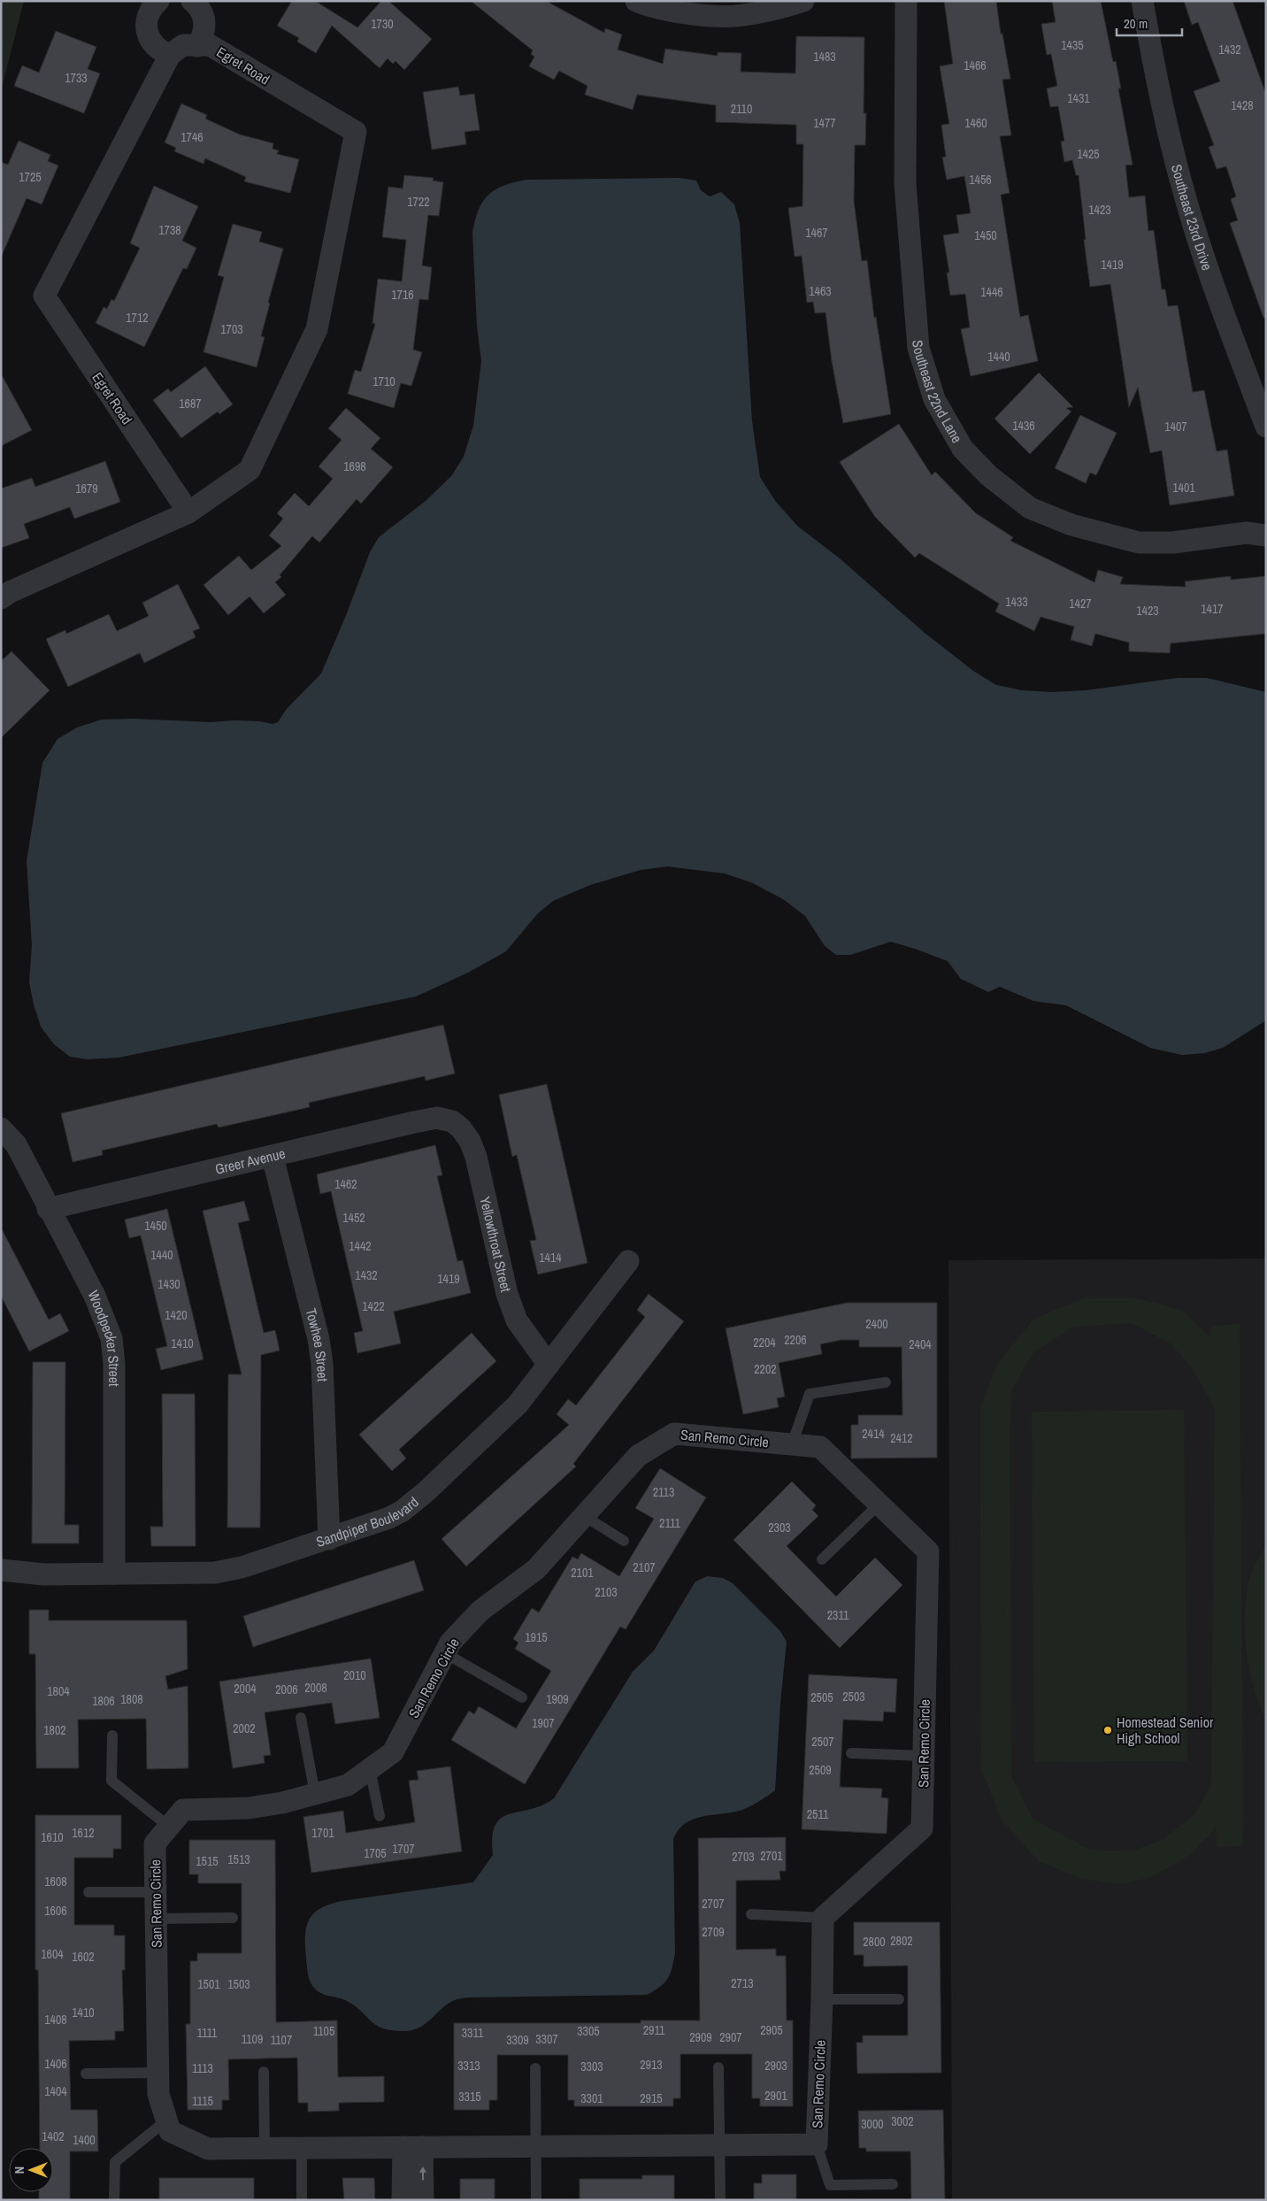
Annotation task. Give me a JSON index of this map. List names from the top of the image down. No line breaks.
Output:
{"streets":{"street":["Egret Road","Southeast 23rd Drive","Southeast 22nd Lane","Greer Avenue","Yellowthroat Street","Woodpecker Street","Towhee Street","San Remo Circle","Sandpiper Boulevard"]},"crossings":[["Greer Avenue","Yellowthroat Street"],["Greer Avenue","Woodpecker Street"],["Greer Avenue","Towhee Street"],["Yellowthroat Street","Sandpiper Boulevard"],["Woodpecker Street","Sandpiper Boulevard"],["Towhee Street","Sandpiper Boulevard"]],"places":["Homestead Senior High School"],"house_numbers":["1730","1435","1432","1483","1466","1733","1431","1428","2110","1477","1460","1746","1425","1725","1456","1722","1423","1738","1467","1450","1419","1463","1446","1716","1712","1703","1440","1710","1687","1436","1407","1698","1401","1679","1433","1427","1417","1423","1462","1452","1450","1442","1440","1414","1432","1419","1430","1422","1420","2400","2206","2204","1410","2404","2202","2414","2412","2113","2111","2303","2107","2101","2103","2311","1915","2010","2008","2004","2006","1804","2503","2505","1808","1909","1806","1907","2002","1802","2507","2509","2511","1612","1701","1610","1707","1705","2701","2703","1513","1515","1608","2707","1606","2709","2802","2800","1604","1602","2713","1501","1503","1410","1408","2911","2905","1105","3305","1111","3311","2909","2907","1109","3307","1107","3309","1406","2913","3313","2903","3303","1113","1404","2901","3315","3301","2915","1115","3002","3000","1402","1400"],"scale_bar":"20 m","north":"left"}
